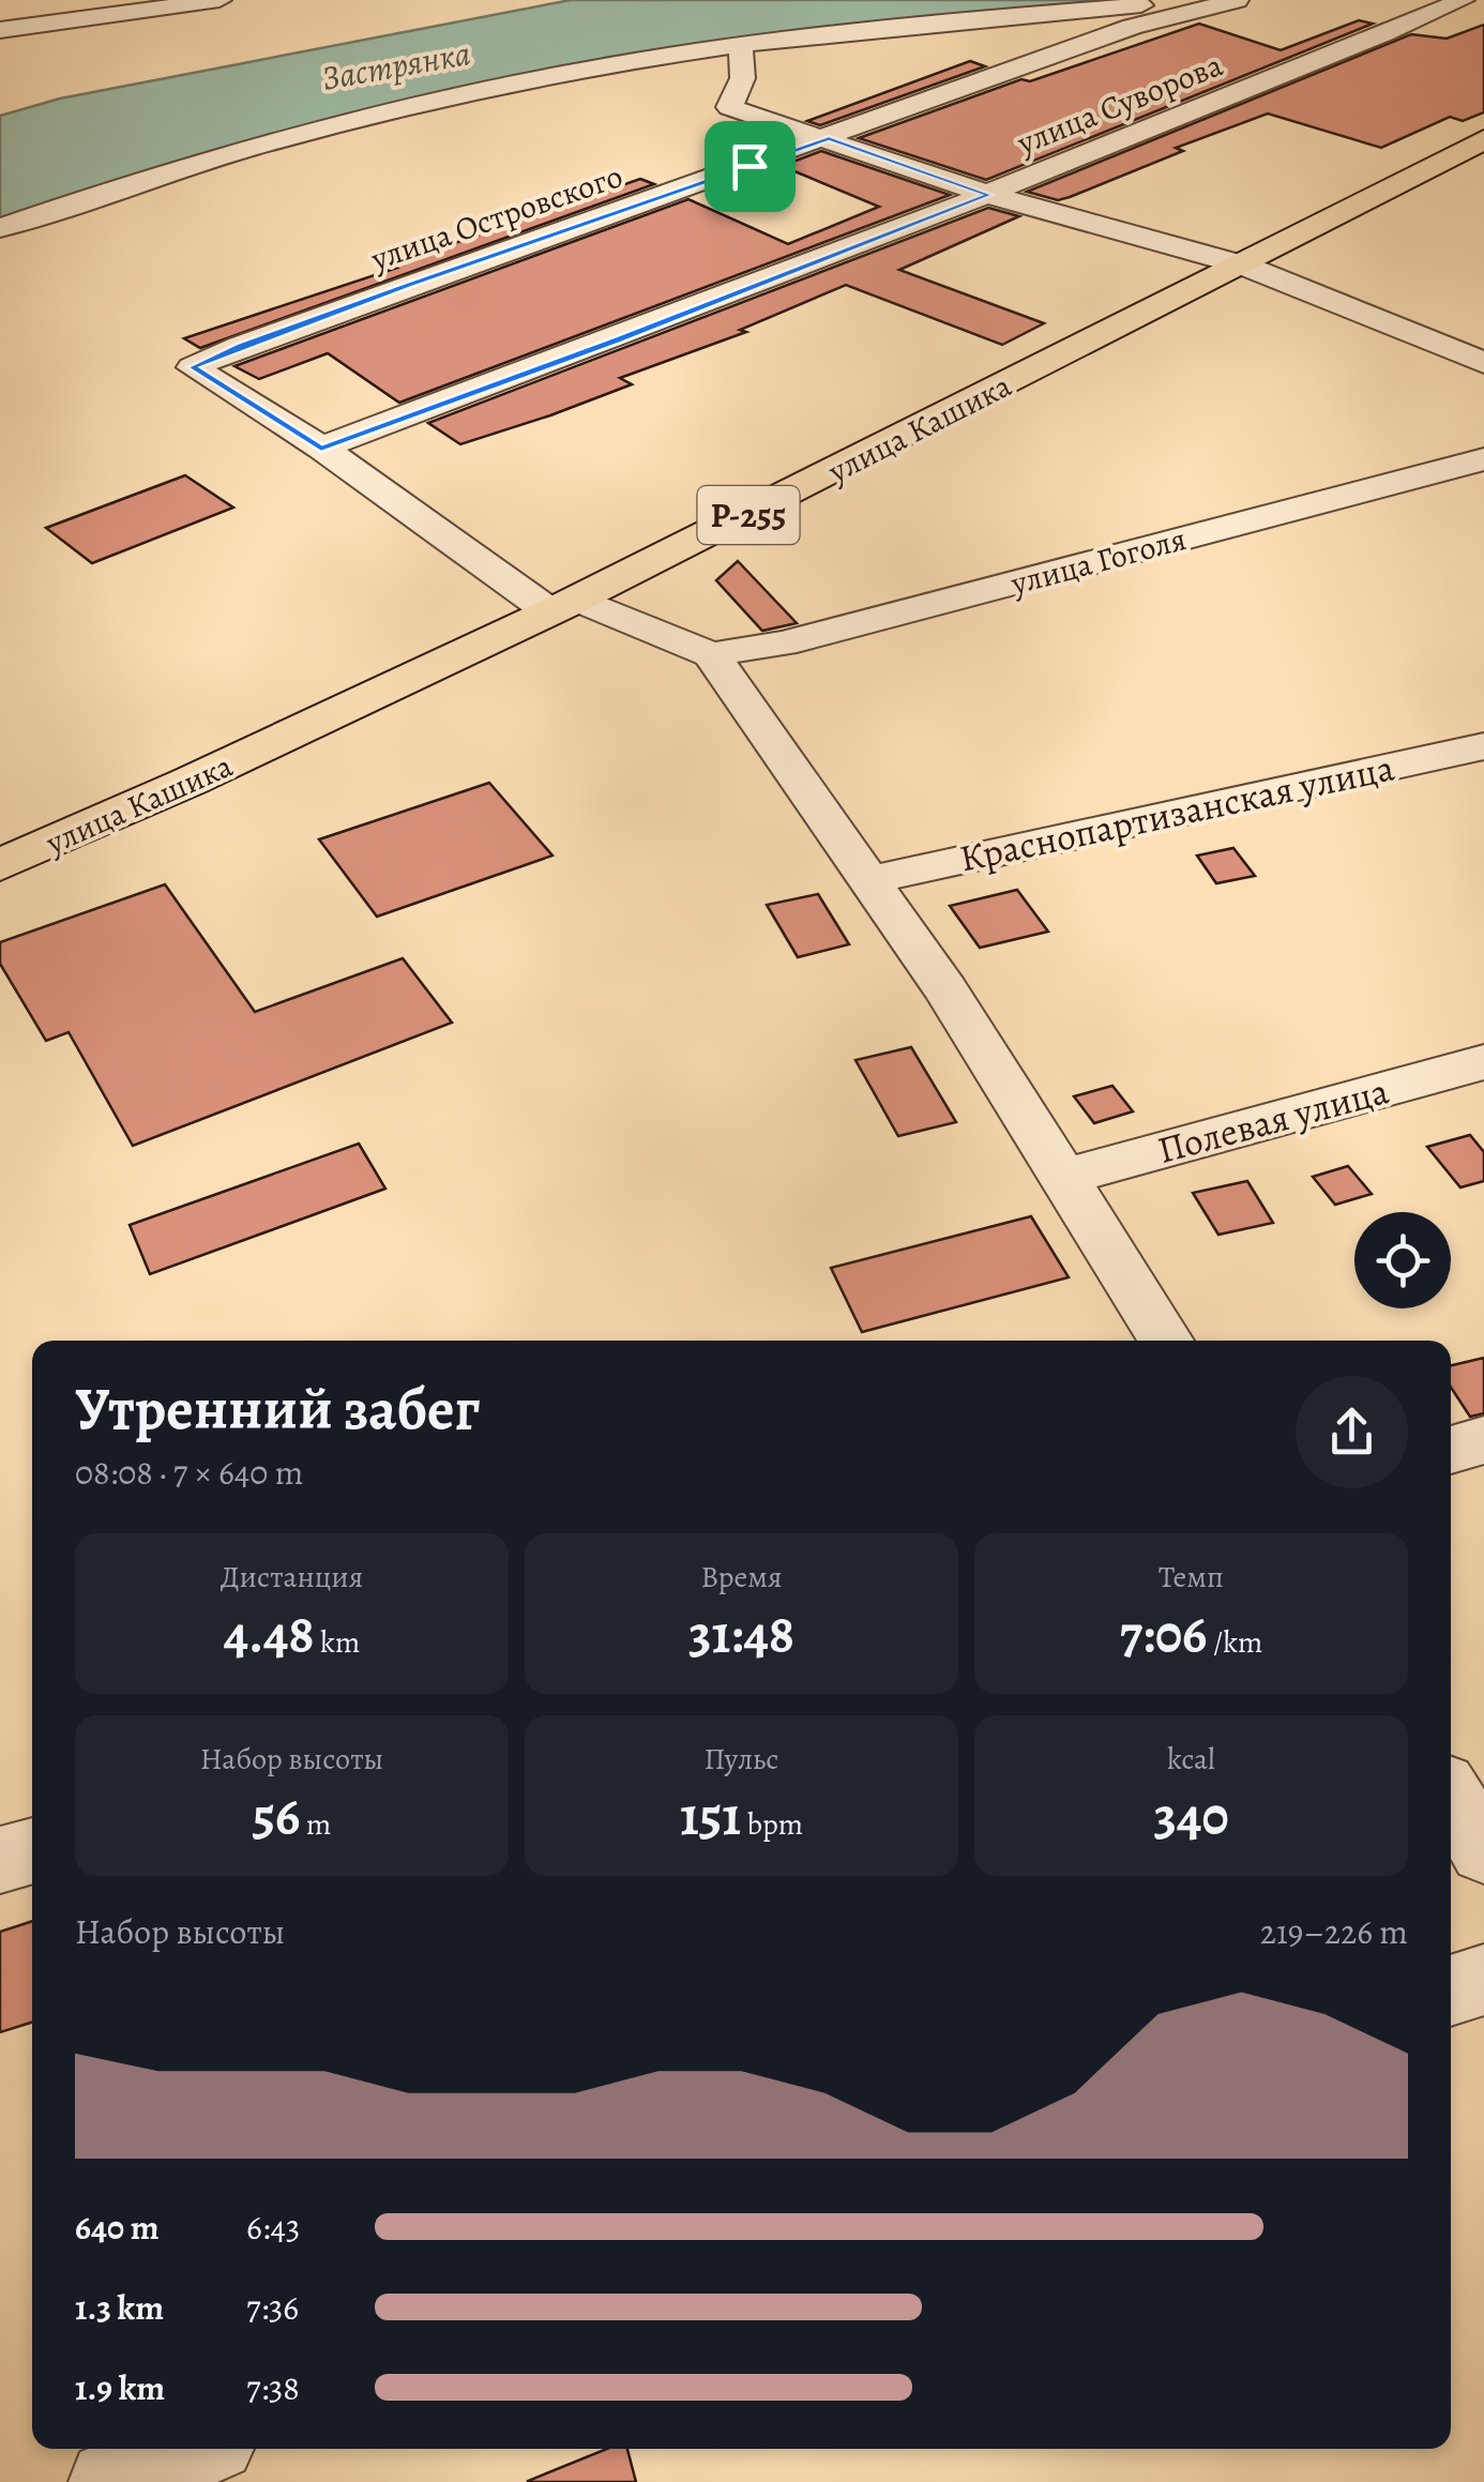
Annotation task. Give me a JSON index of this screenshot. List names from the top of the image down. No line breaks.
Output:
{"streets":{"highway":["улица Кашика","Р-255"],"street":["улица Суворова","улица Островского","улица Гоголя","Краснопартизанская улица","Полевая улица"]},"crossings":[["улица Суворова","улица Островского"],["улица Островского","улица Кашика"],["улица Островского","улица Гоголя"]],"water":["Застрянка"],"page":{"heading":["Утренний забег","08:08 · 7 × 640 m"],"stats":[["Дистанция","4.48 km"],["Время","31:48"],["Темп","7:06 /km"],["Набор высоты","56 m"],["Пульс","151 bpm"],["kcal","340"]],"chart":["Набор высоты","219–226 m"],"list":[{"name":"640 m","note":"6:43"},{"name":"1.3 km","note":"7:36"},{"name":"1.9 km","note":"7:38"}]}}
